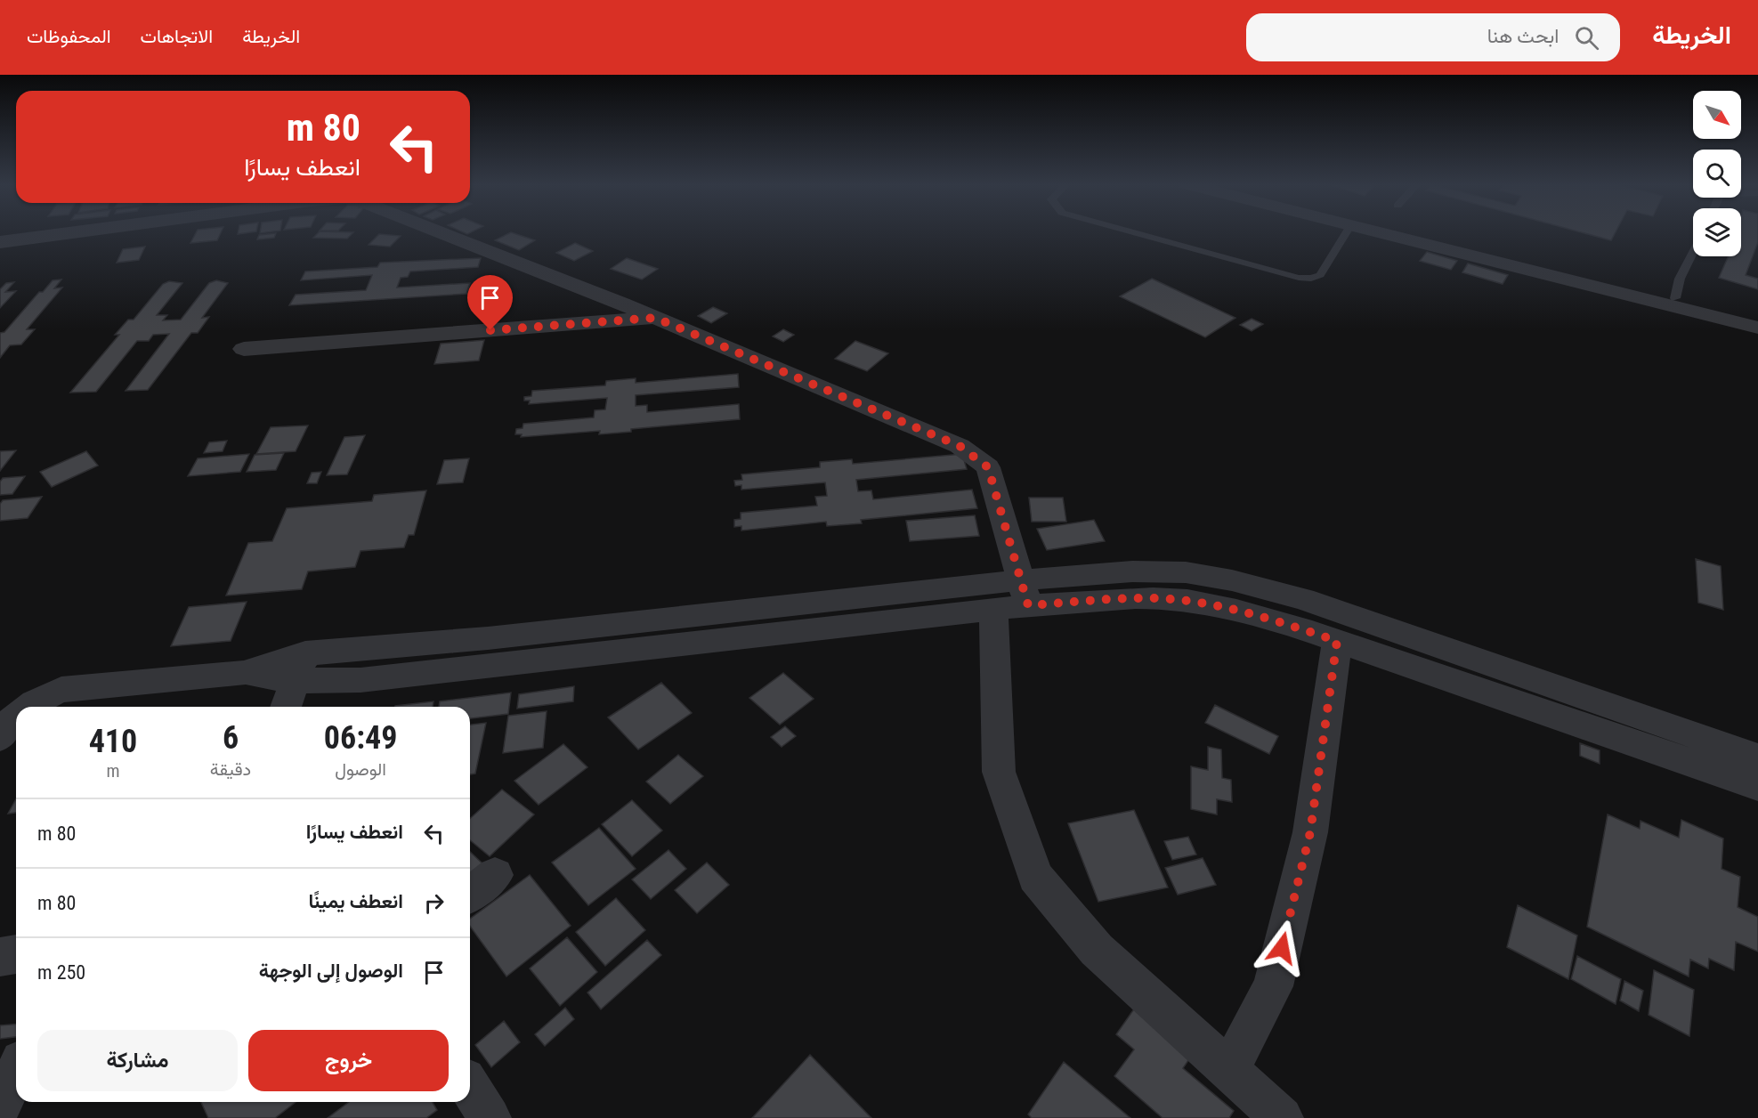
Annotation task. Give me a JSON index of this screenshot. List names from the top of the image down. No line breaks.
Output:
{"north":"bottom right","page":{"header":"الخريطة","search":"ابحث هنا","nav":["الخريطة","الاتجاهات","المحفوظات"],"turn":["80 m","انعطف يسارًا"],"eta":["06:49","الوصول","6","دقيقة","410","m"],"list":[{"name":"انعطف يسارًا","value":"80 m"},{"name":"انعطف يمينًا","value":"80 m"},{"name":"الوصول إلى الوجهة","value":"250 m"}],"buttons":["خروج","مشاركة"]}}
